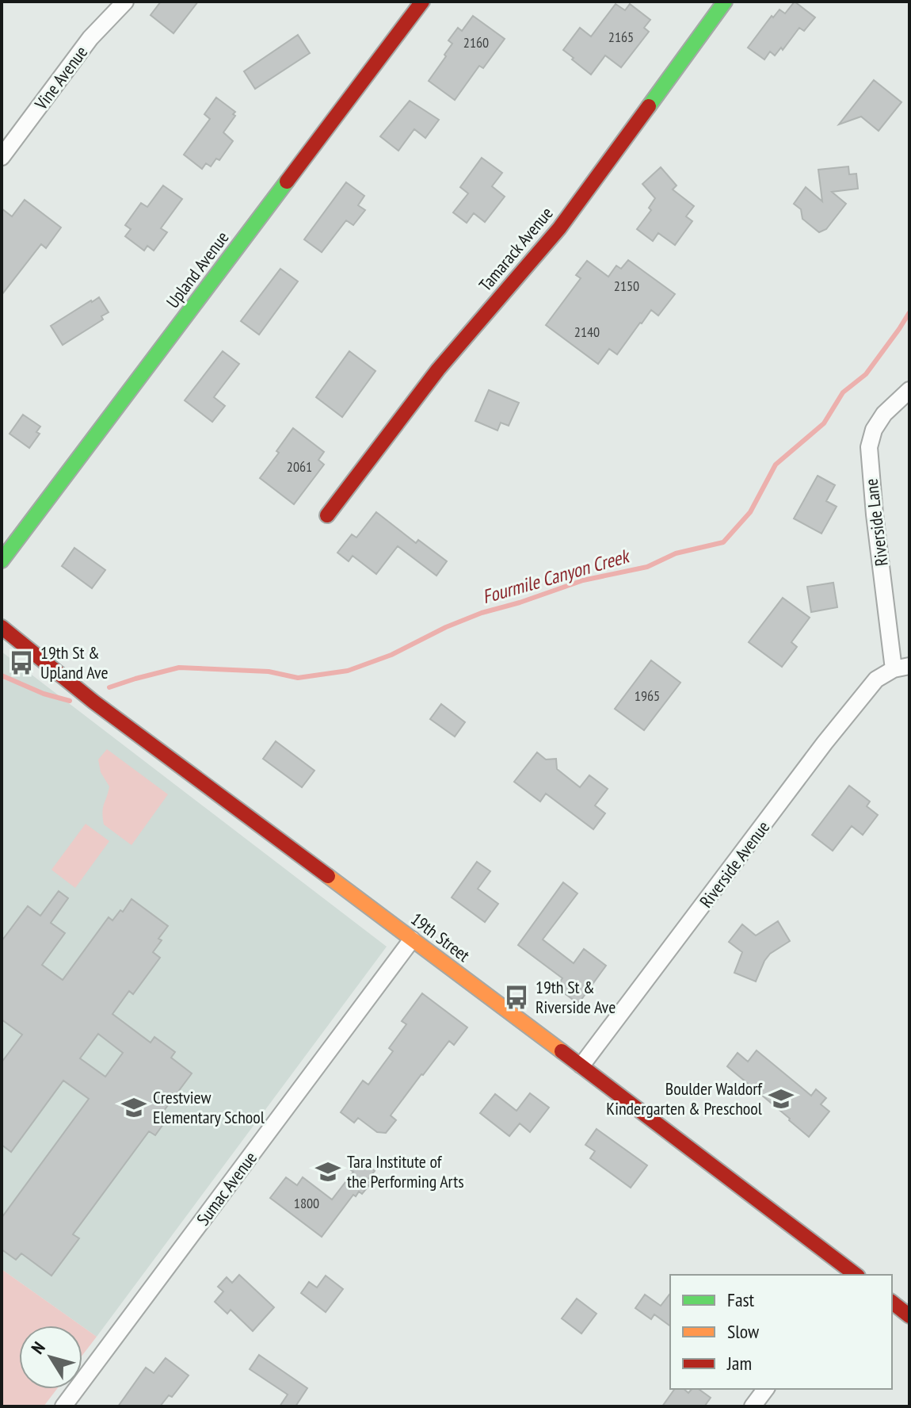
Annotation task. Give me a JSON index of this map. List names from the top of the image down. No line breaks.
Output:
{"streets":{"street":["Vine Avenue","Tamarack Avenue","Upland Avenue","Riverside Lane","Riverside Avenue","19th Street","Sumac Avenue"]},"crossings":[["Riverside Lane","Riverside Avenue"],["Riverside Avenue","19th Street"],["19th Street","Sumac Avenue"]],"water":["Fourmile Canyon Creek"],"places":{"bus stop":["19th St & Upland Ave","19th St & Riverside Ave"],"school or university":["Boulder Waldorf Kindergarten & Preschool","Crestview Elementary School","Tara Institute of the Performing Arts"]},"house_numbers":["2165","2160","2150","2140","2061","1965","1800"],"legend":["Fast","Slow","Jam"],"north":"top left"}
